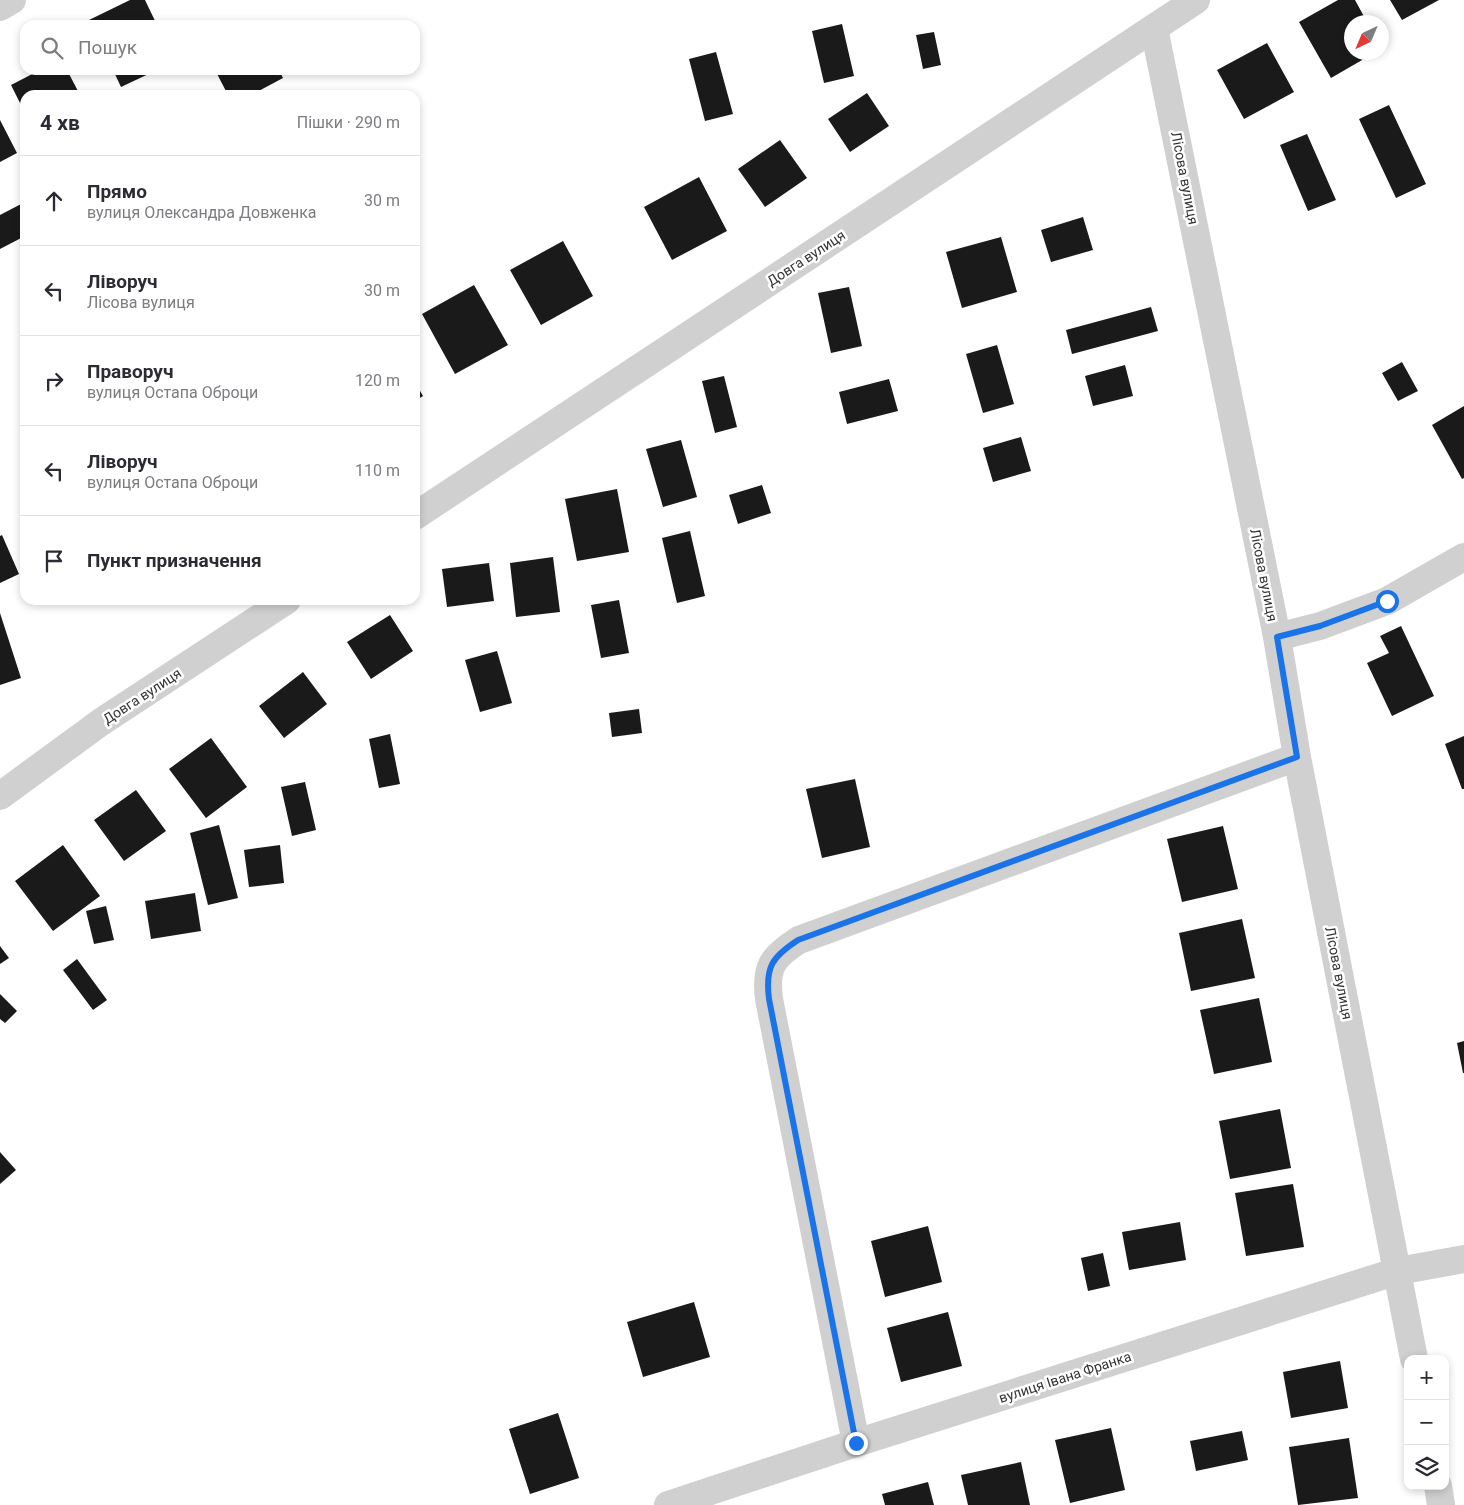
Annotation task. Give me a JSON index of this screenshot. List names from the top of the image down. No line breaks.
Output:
{"streets":{"street":["Лісова вулиця","Довга вулиця","вулиця Івана Франка"]},"crossings":[["Лісова вулиця","Довга вулиця"],["Лісова вулиця","вулиця Івана Франка"]],"north":"bottom left","page":{"search":"Пошук","heading":["4 хв","Пішки · 290 m"],"list":[["Прямо","вулиця Олександра Довженка","30 m"],["Ліворуч","Лісова вулиця","30 m"],["Праворуч","вулиця Остапа Оброци","120 m"],["Ліворуч","вулиця Остапа Оброци","110 m"],"Пункт призначення"],"map_buttons":["+","−"]}}
